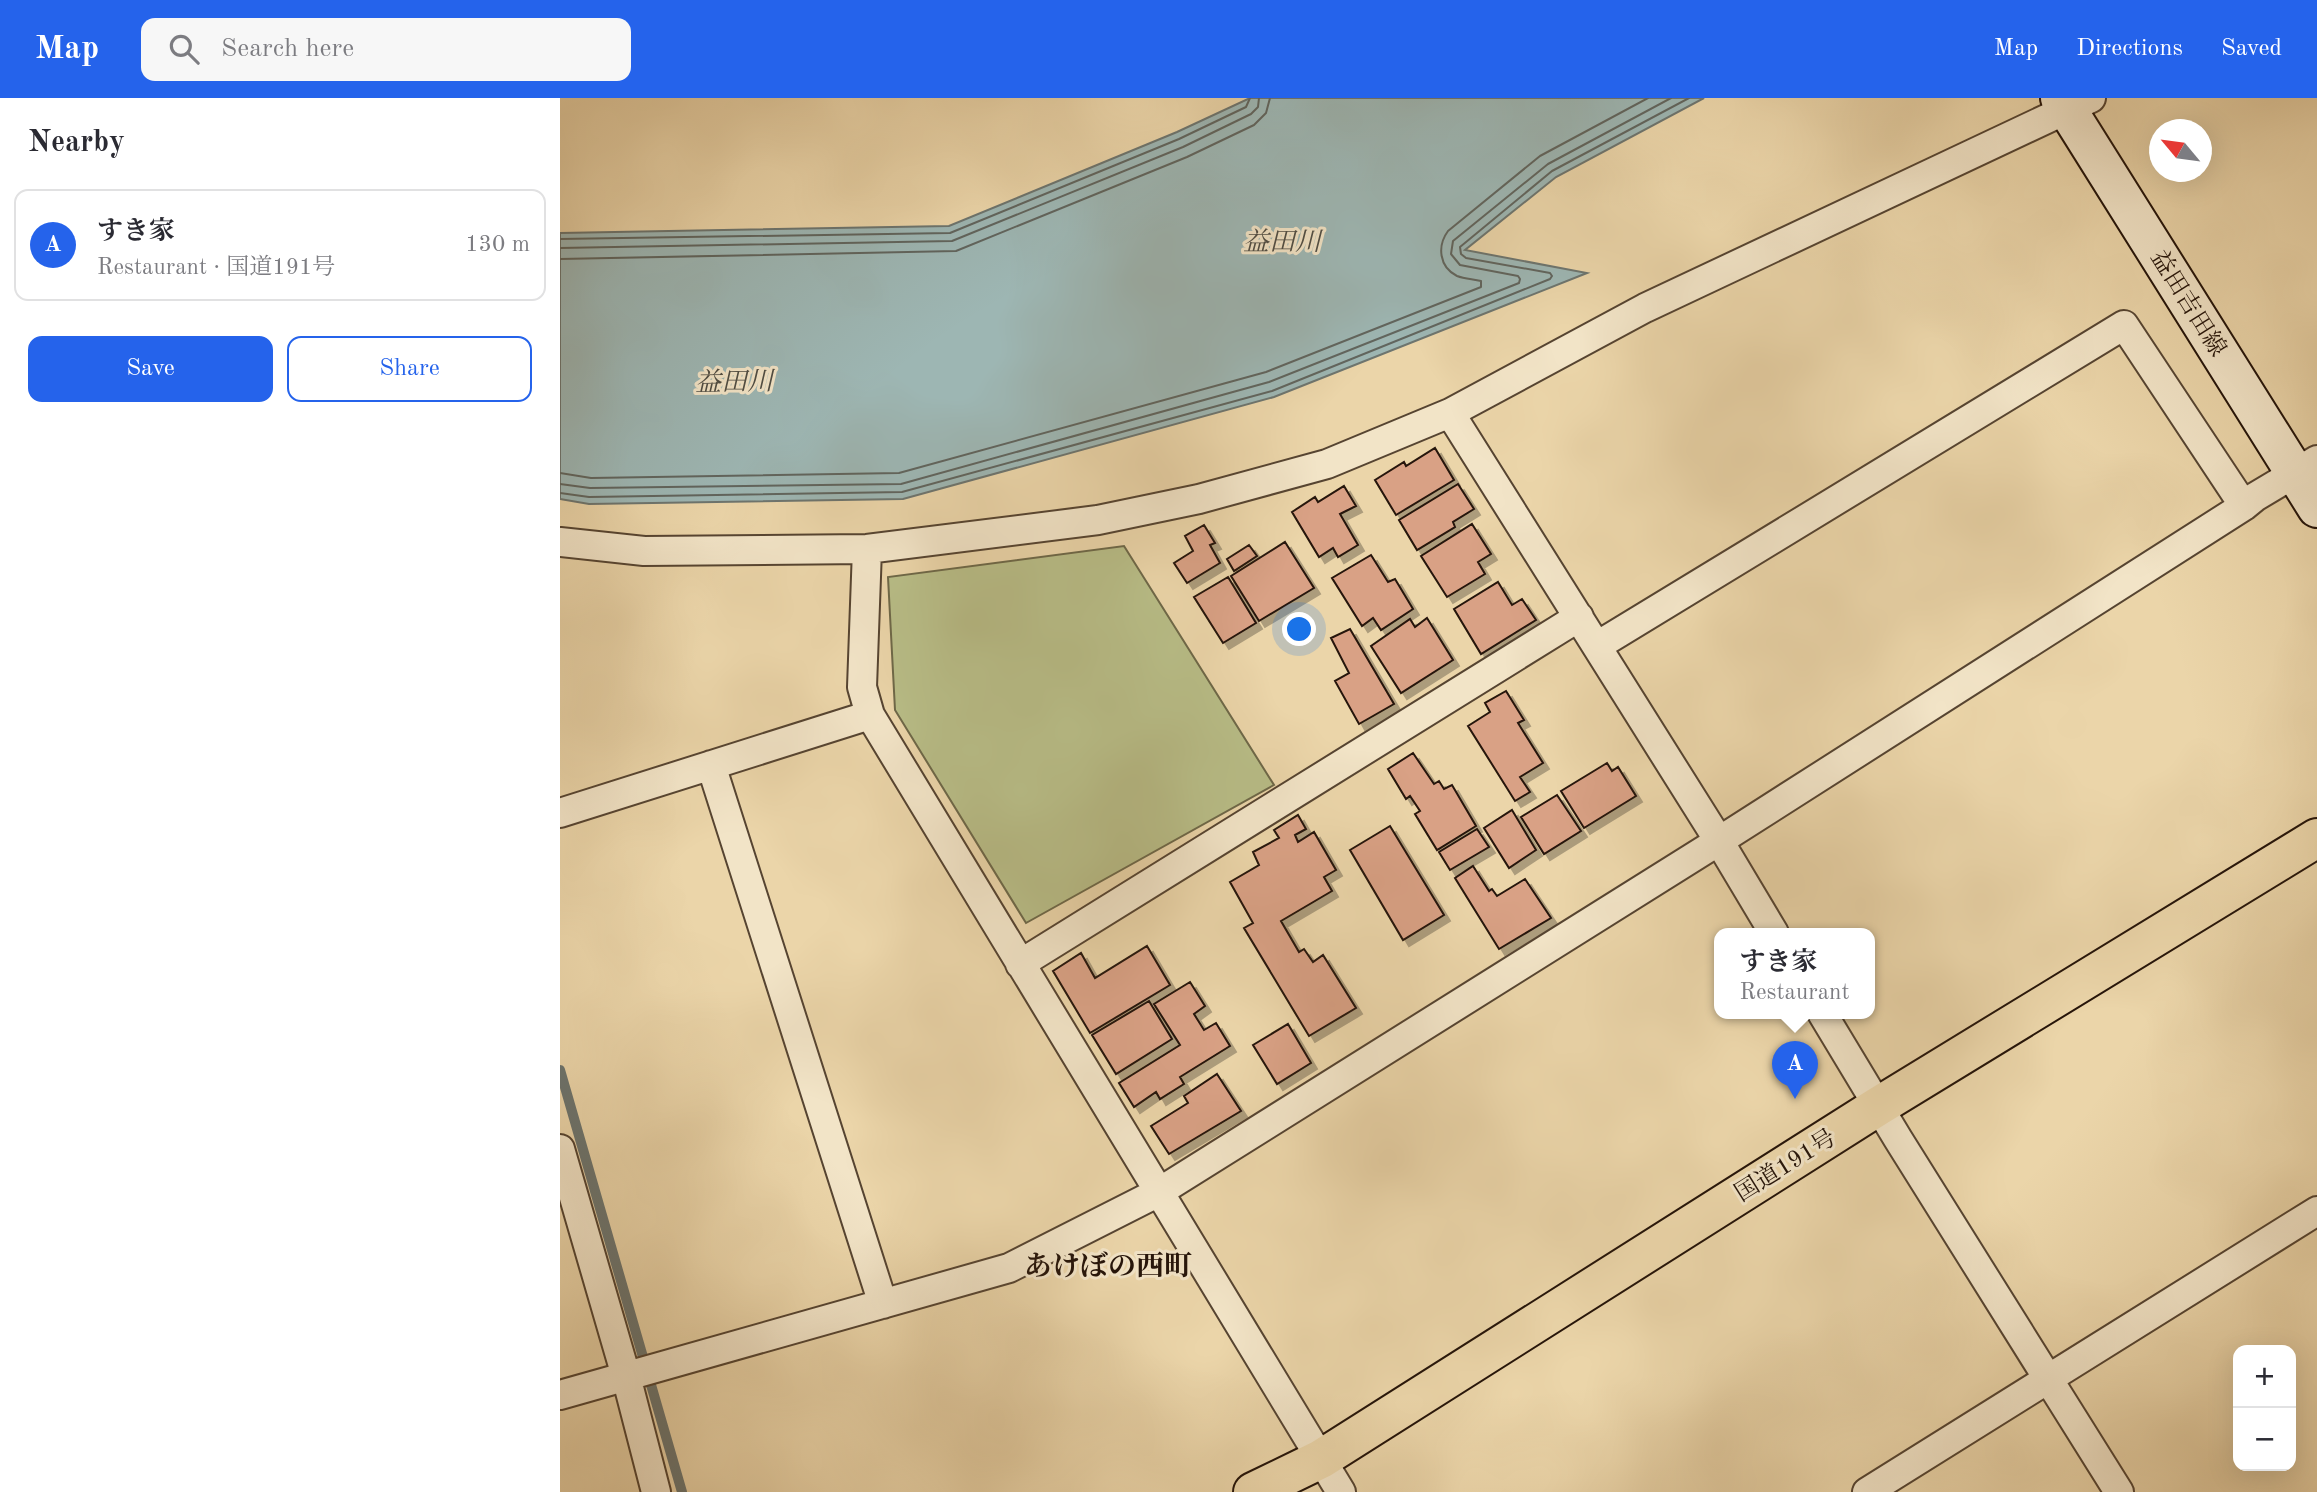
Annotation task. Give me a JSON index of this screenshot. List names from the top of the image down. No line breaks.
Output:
{"streets":{"highway":["国道191号"],"main road":["益田吉田線"]},"districts":["あけぼの西町"],"water":["益田川"],"north":"top left","page":{"header":"Map","search":"Search here","nav":["Map","Directions","Saved"],"heading":"Nearby","list":[{"mark":"A","name":"すき家","note":"Restaurant · 国道191号","value":"130 m"}],"buttons":["Save","Share"],"popup":["すき家","Restaurant"],"pins":"A","map_buttons":["+","−"]}}
